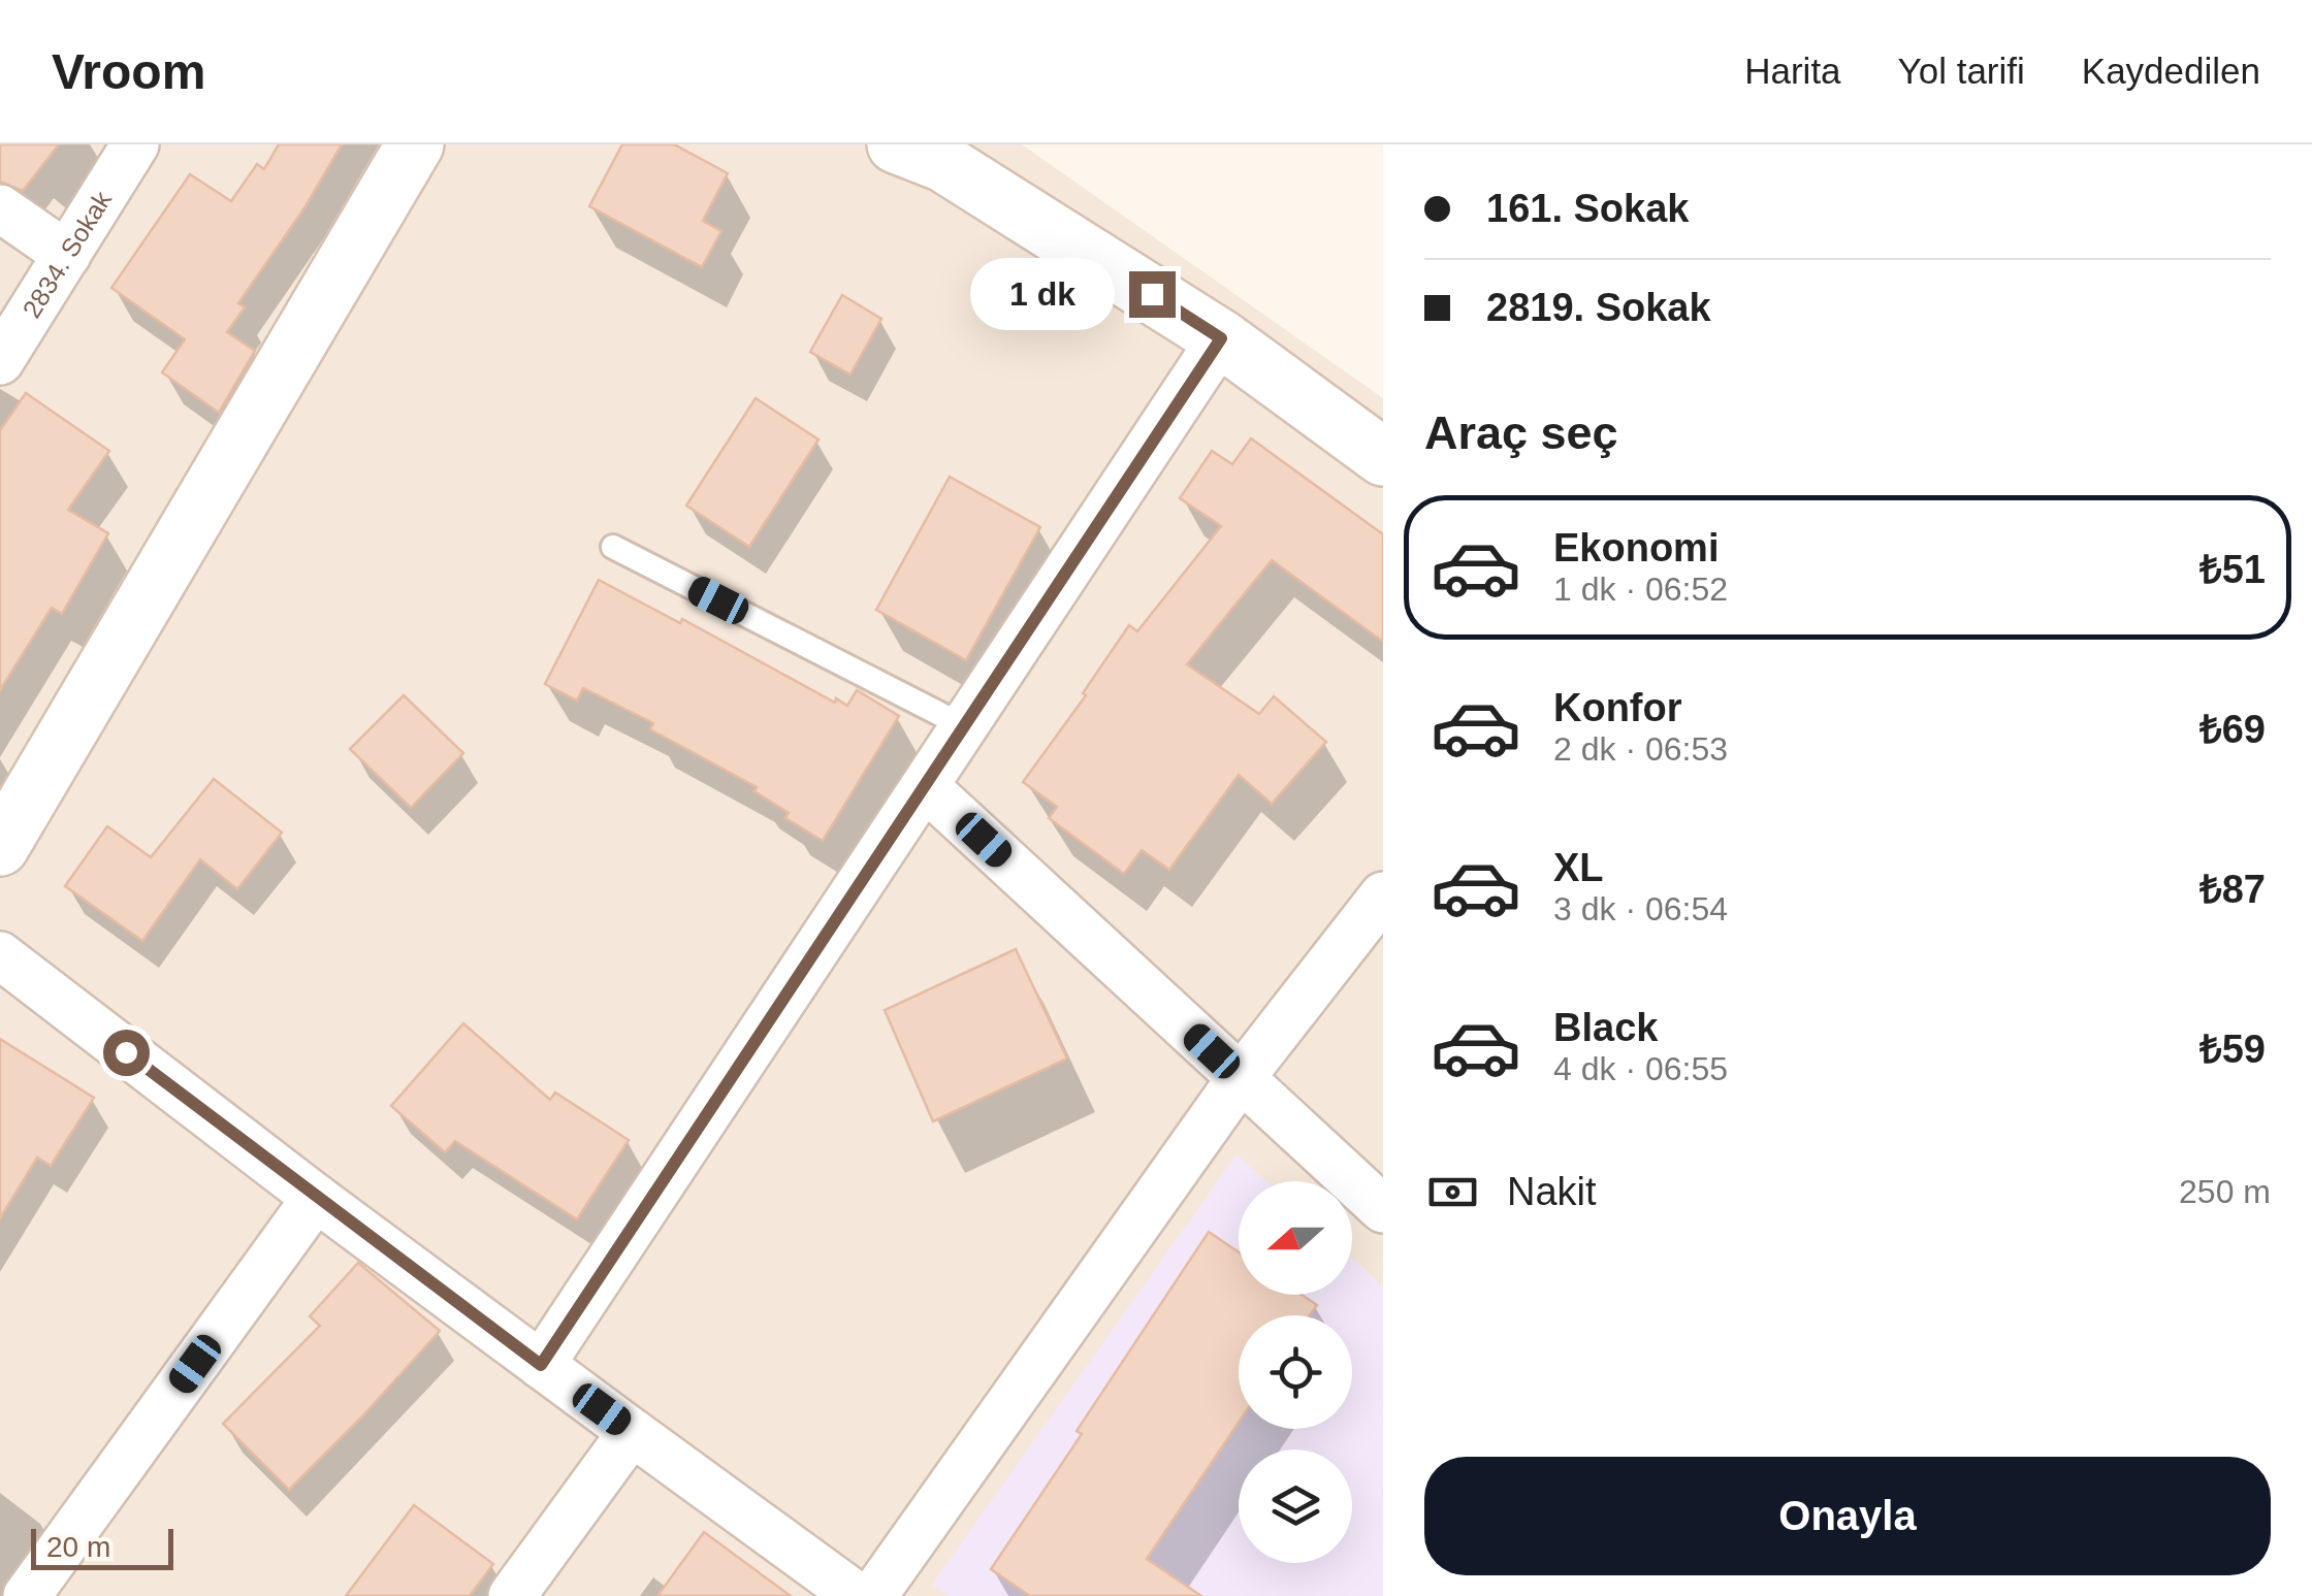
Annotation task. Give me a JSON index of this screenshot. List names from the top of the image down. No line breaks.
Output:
{"streets":{"street":["2834. Sokak"]},"scale_bar":"20 m","north":"left","page":{"header":"Vroom","nav":["Harita","Yol tarifi","Kaydedilen"],"banner":["161. Sokak","2819. Sokak"],"bubble":"1 dk","heading":"Araç seç","list":[{"name":"Ekonomi","note":"1 dk · 06:52","value":"₺51"},{"name":"Konfor","note":"2 dk · 06:53","value":"₺69"},{"name":"XL","note":"3 dk · 06:54","value":"₺87"},{"name":"Black","note":"4 dk · 06:55","value":"₺59"}],"pay":["Nakit","250 m"],"buttons":"Onayla","scale":"20 m"}}
